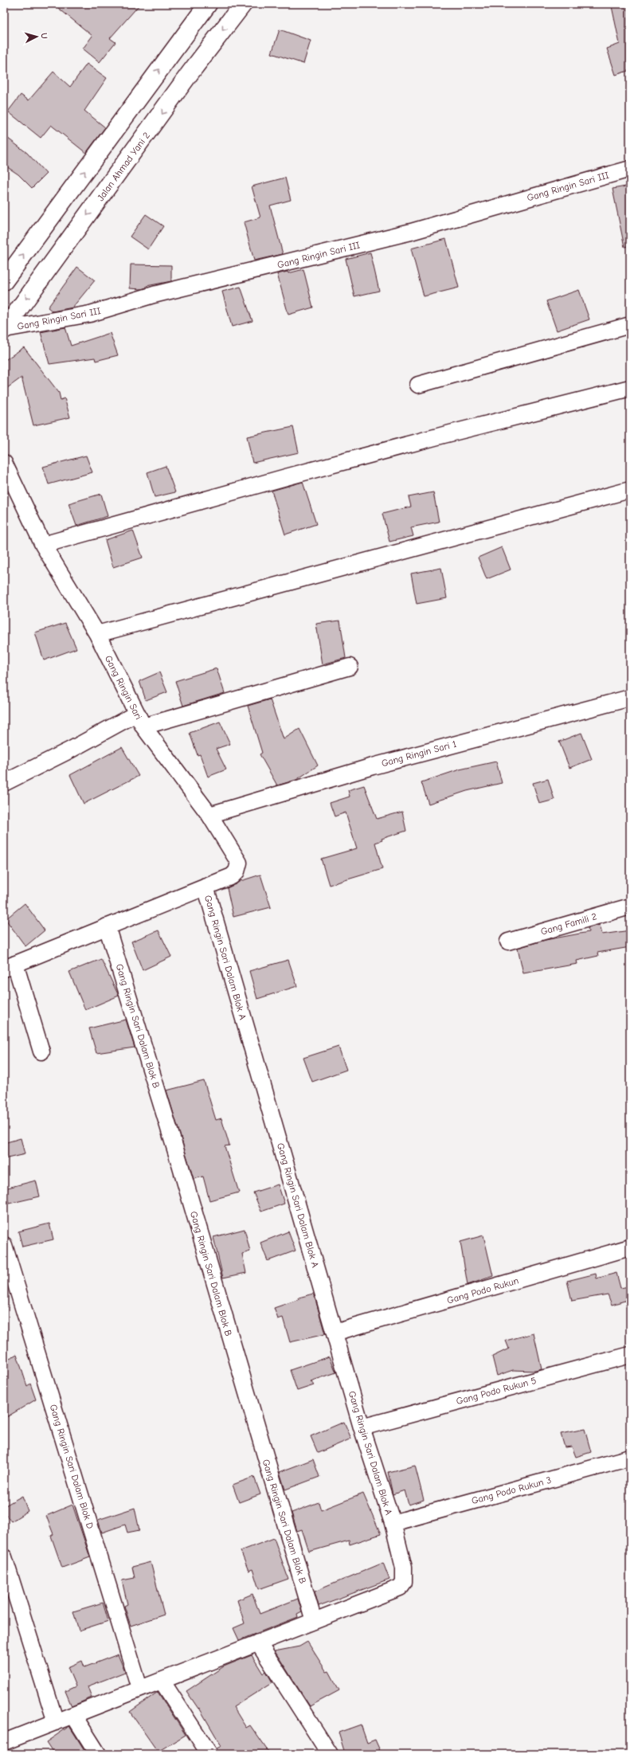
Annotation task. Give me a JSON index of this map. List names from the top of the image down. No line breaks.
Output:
{"streets":{"highway":["Jalan Ahmad Yani 2"],"street":["Gang Ringin Sari III","Gang Ringin Sari","Gang Ringin Sari 1","Gang Famili 2","Gang Ringin Sari Dalam Blok A","Gang Ringin Sari Dalam Blok B","Gang Podo Rukun","Gang Podo Rukun 5","Gang Ringin Sari Dalam Blok D","Gang Podo Rukun 3"]},"crossings":[["Jalan Ahmad Yani 2","Gang Ringin Sari III"],["Gang Ringin Sari","Gang Ringin Sari 1"],["Gang Ringin Sari","Gang Ringin Sari Dalam Blok A"],["Gang Ringin Sari Dalam Blok A","Gang Ringin Sari Dalam Blok B"],["Gang Ringin Sari Dalam Blok A","Gang Podo Rukun"],["Gang Ringin Sari Dalam Blok A","Gang Podo Rukun 5"],["Gang Ringin Sari Dalam Blok A","Gang Ringin Sari Dalam Blok D"],["Gang Ringin Sari Dalam Blok A","Gang Podo Rukun 3"]],"north":"right"}
